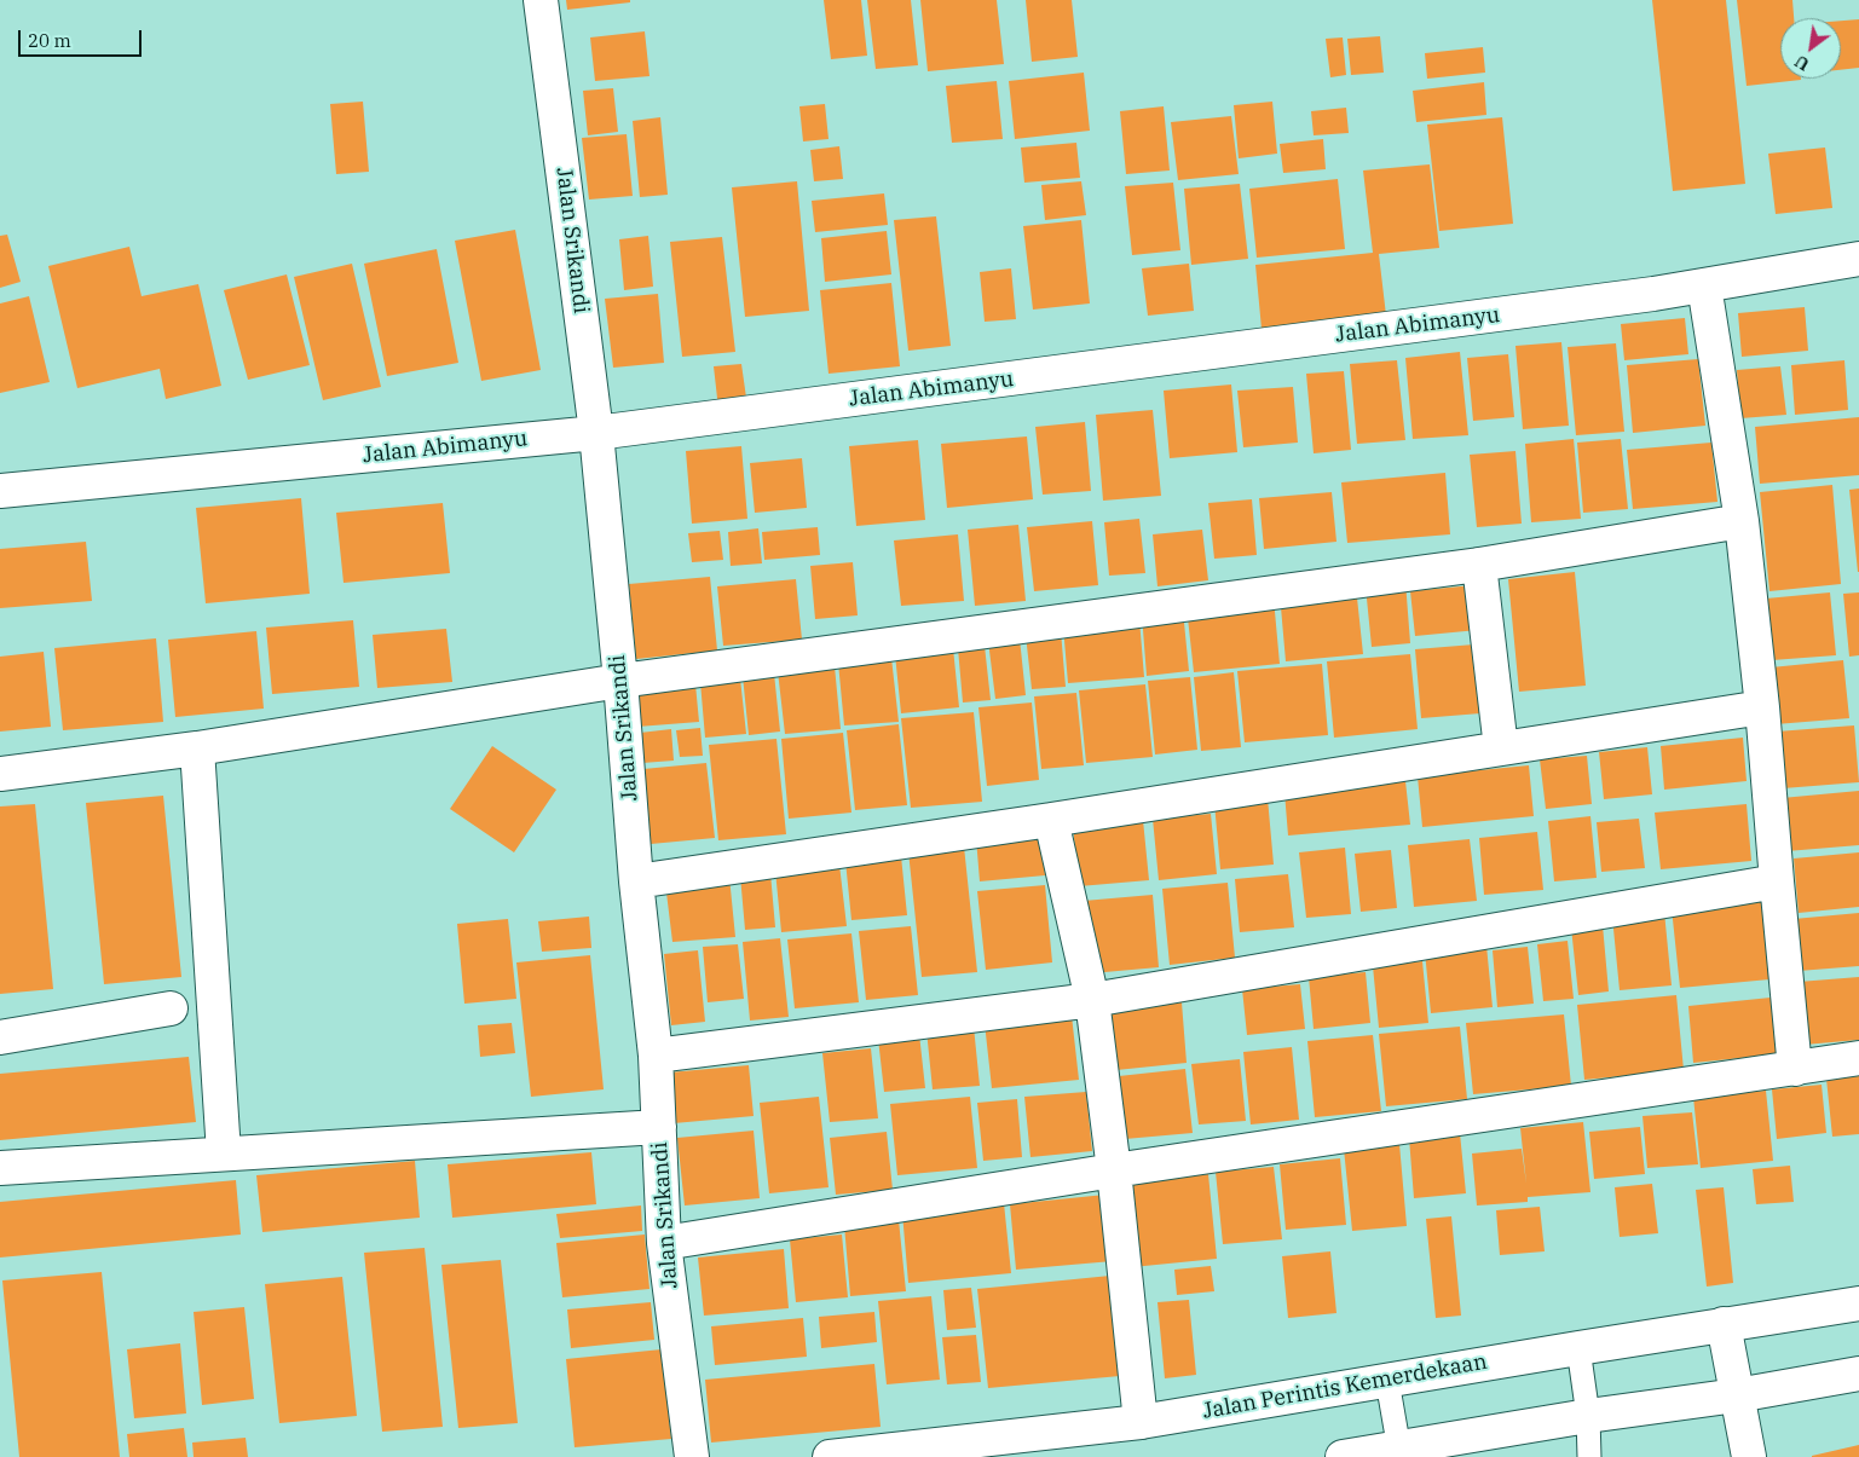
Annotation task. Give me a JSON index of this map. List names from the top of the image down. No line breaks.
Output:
{"streets":{"street":["Jalan Srikandi","Jalan Abimanyu","Jalan Perintis Kemerdekaan"]},"crossings":[["Jalan Srikandi","Jalan Abimanyu"]],"scale_bar":"20 m","north":"bottom left"}
